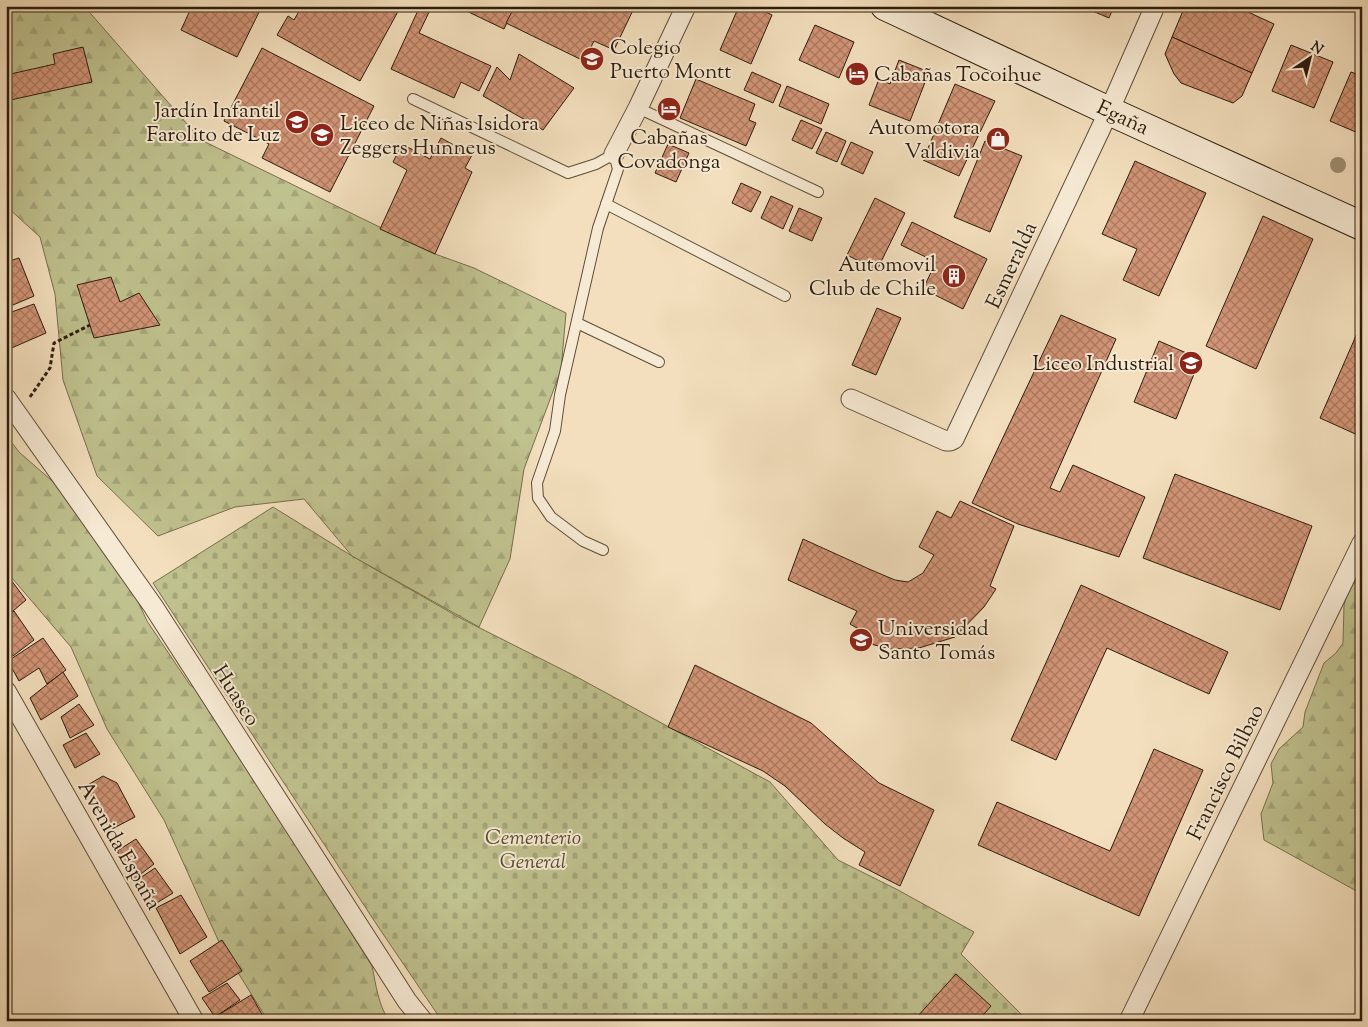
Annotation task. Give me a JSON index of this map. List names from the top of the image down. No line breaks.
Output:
{"streets":{"main road":["Egaña"],"street":["Esmeralda","Huasco","Francisco Bilbao","Avenida España"]},"crossings":[["Egaña","Esmeralda"]],"parks":["Cementerio General"],"places":{"school or university":["Colegio Puerto Montt","Jardín Infantil Farolito de Luz","Liceo de Niñas Isidora Zeggers Hunneus","Liceo Industrial","Universidad Santo Tomás"],"hotel":["Cabañas Tocoihue","Cabañas Covadonga"],"shop":["Automotora Valdivia"],"building":["Automovil Club de Chile"]},"north":"top right"}
